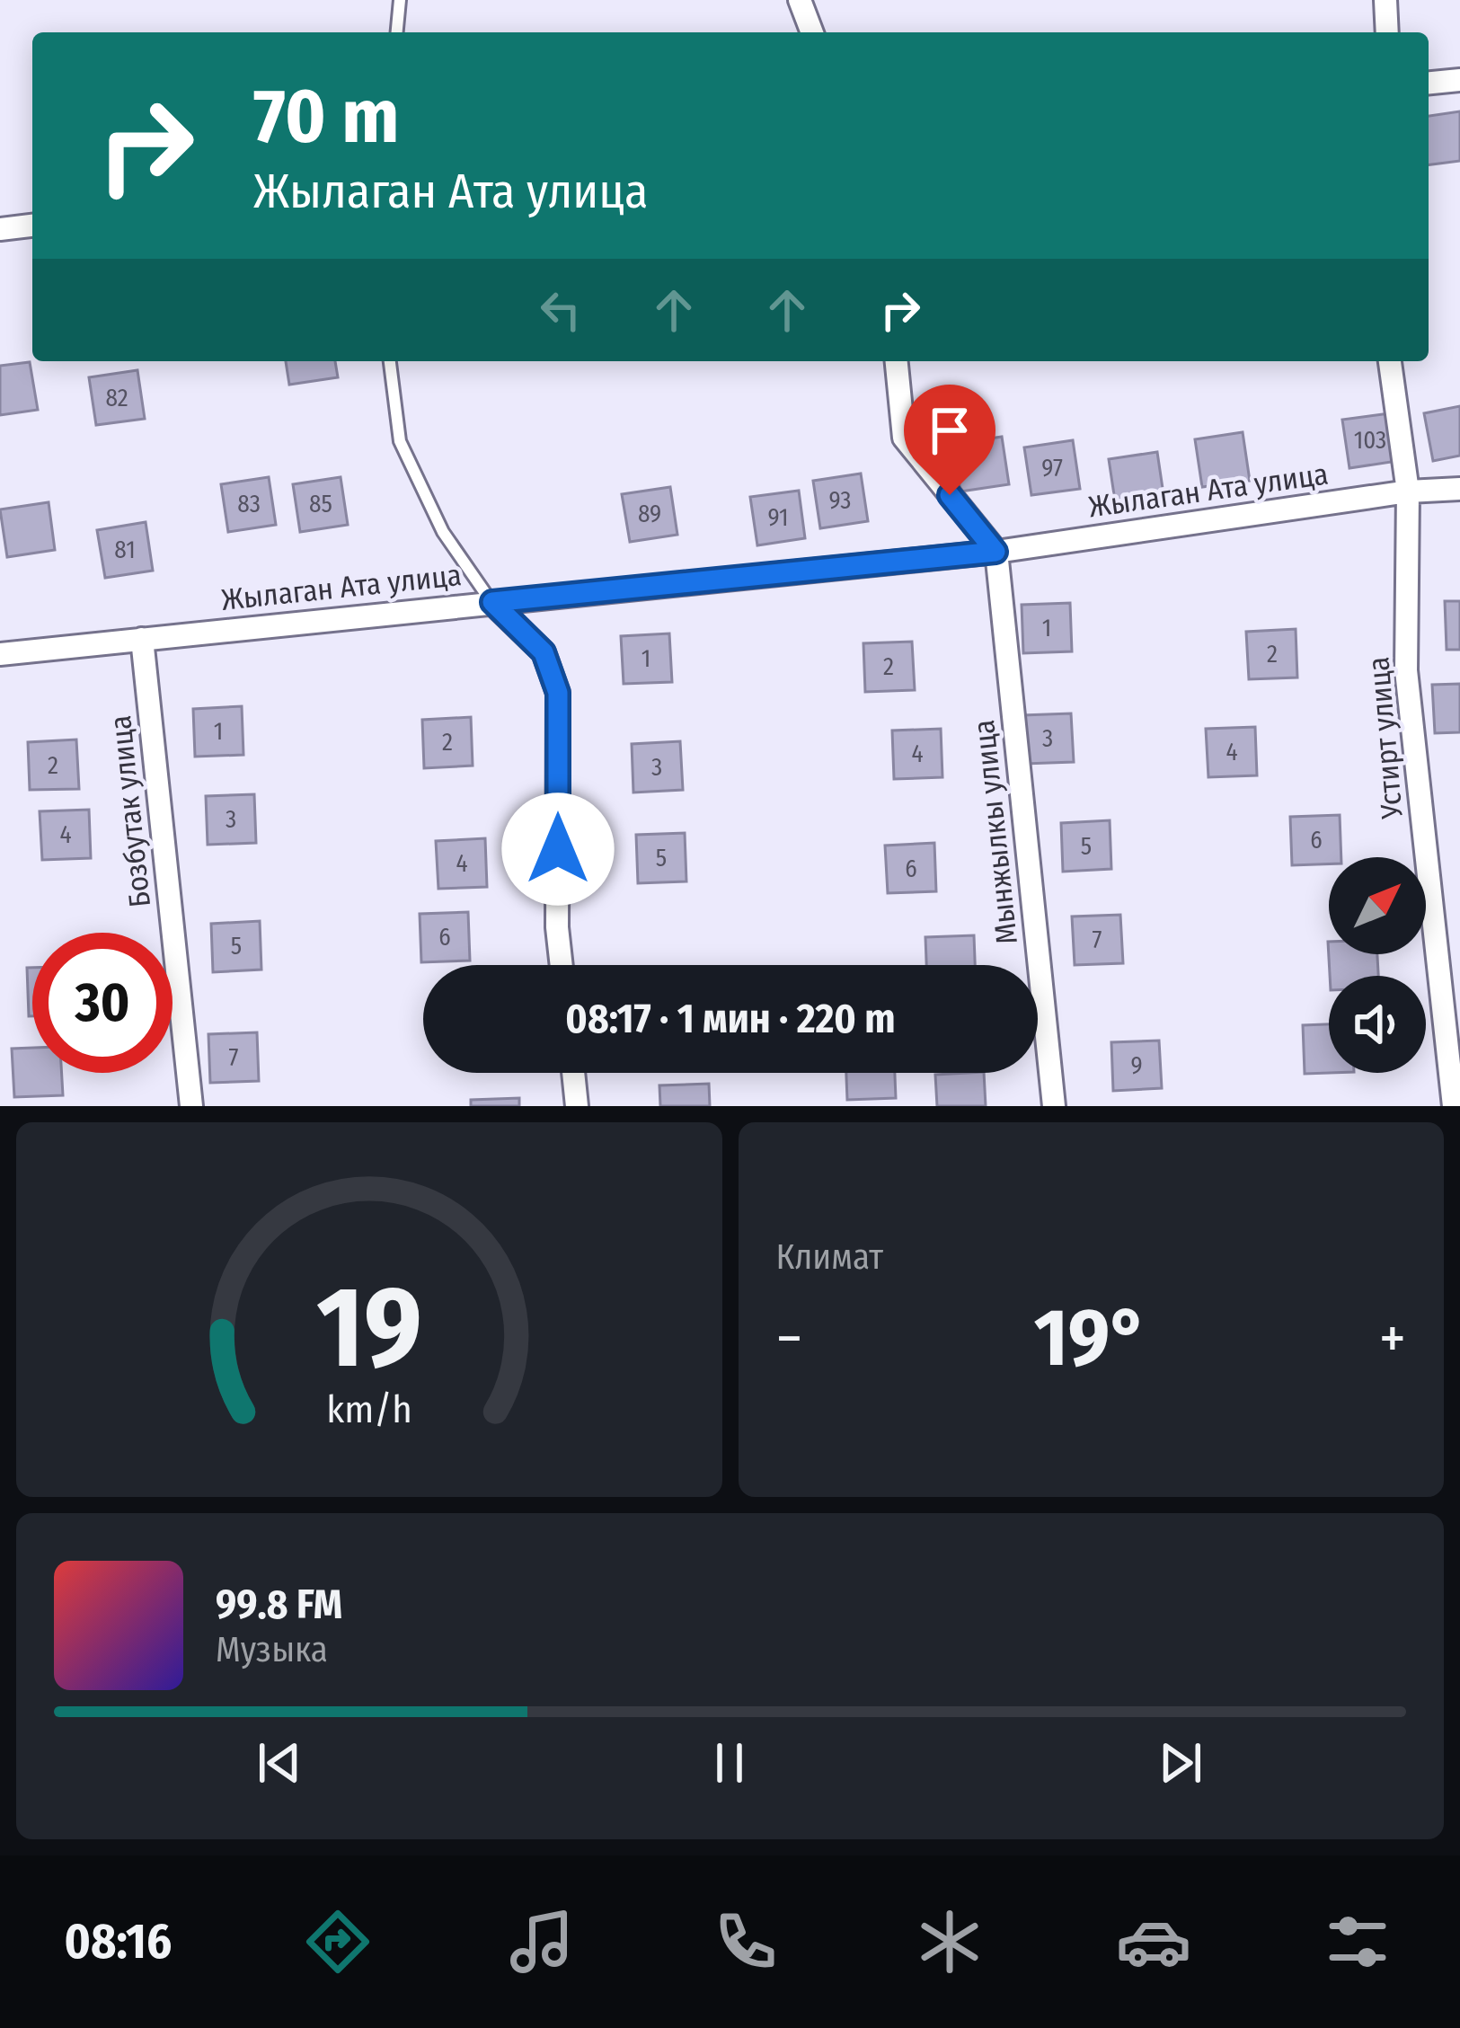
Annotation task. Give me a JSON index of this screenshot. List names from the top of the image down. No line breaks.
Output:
{"streets":{"street":["Жылаган Ата улица","Устирт улица","Бозбутак улица","Мынжылкы улица"]},"crossings":[["Жылаган Ата улица","Устирт улица"],["Жылаган Ата улица","Бозбутак улица"],["Жылаган Ата улица","Мынжылкы улица"]],"house_numbers":["82","103","97","93","83","85","89","91","81","1","2","1","2","1","3","2","4","4","2","3","3","4","6","5","5","4","6","6","7","5","7","9"],"north":"top right","page":{"turn":["70 m","Жылаган Ата улица"],"limit":"30","trip":"08:17 · 1 мин · 220 m","tile":"Климат","heat":["−","19°","+"],"song":["99.8 FM","Музыка"],"tabs":"08:16","gauge":["19","km/h"]}}
